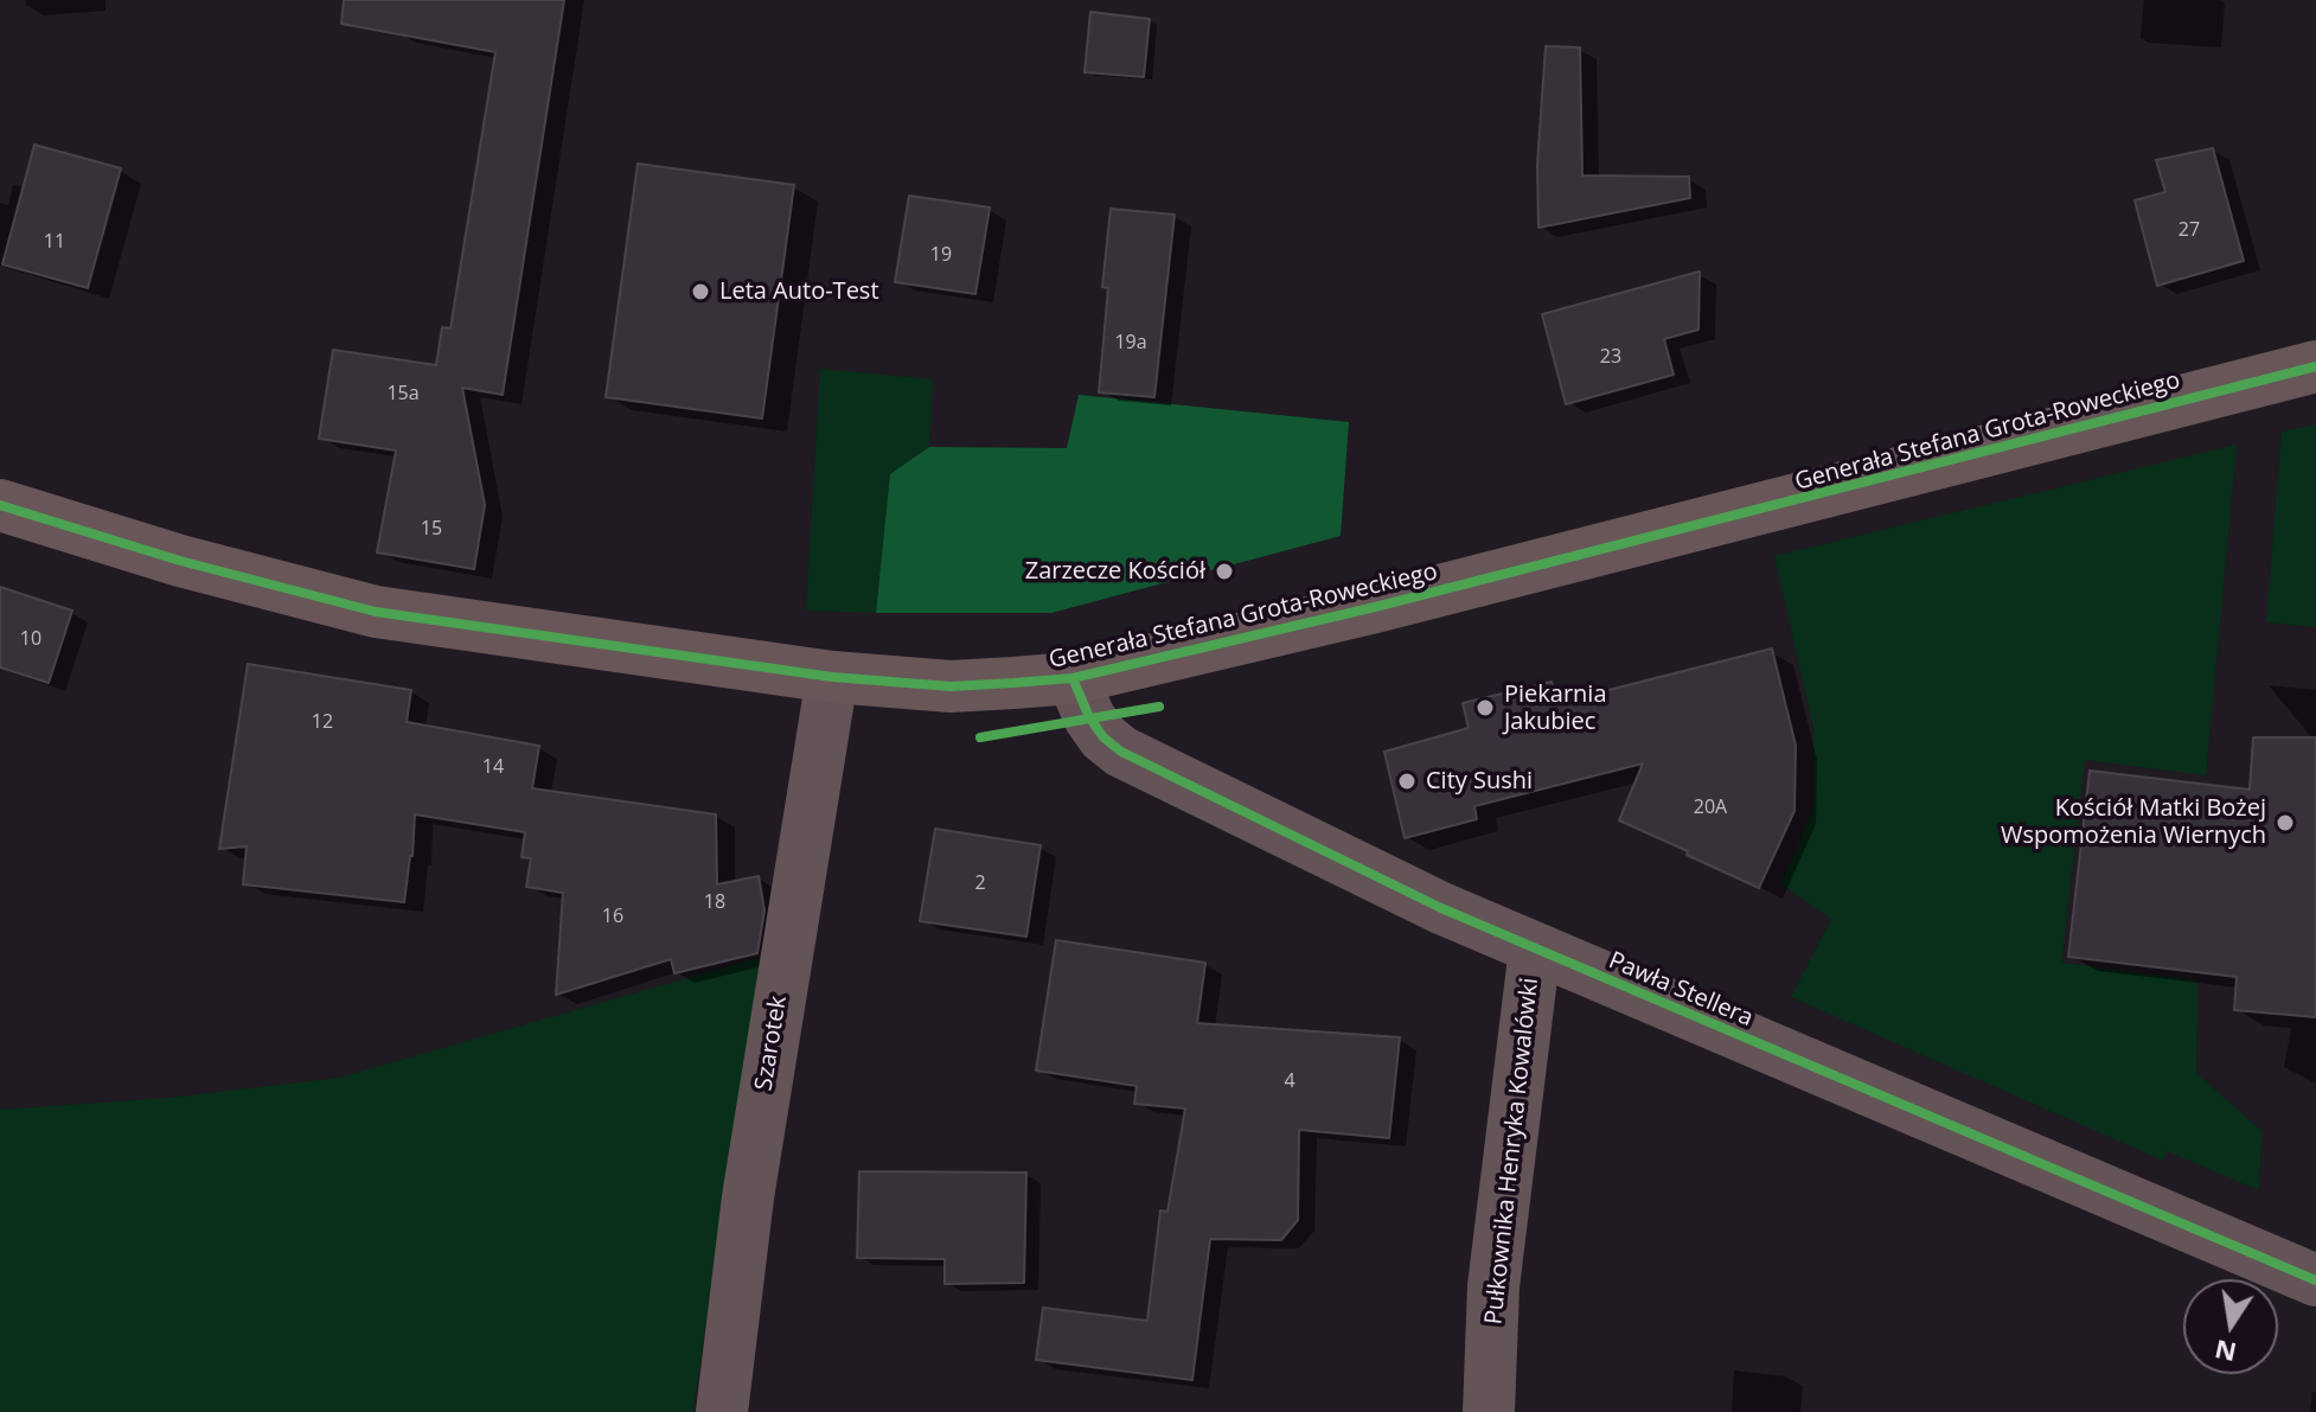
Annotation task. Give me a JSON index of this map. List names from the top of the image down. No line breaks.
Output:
{"streets":{"street":["Generała Stefana Grota-Roweckiego","Pawła Stellera","Szarotek","Pułkownika Henryka Kowalówki"]},"crossings":[["Generała Stefana Grota-Roweckiego","Pawła Stellera"],["Generała Stefana Grota-Roweckiego","Szarotek"],["Pawła Stellera","Pułkownika Henryka Kowalówki"]],"places":["Leta Auto-Test","Zarzecze Kościół","Piekarnia Jakubiec","City Sushi","Kościół Matki Bożej Wspomożenia Wiernych"],"house_numbers":["27","11","19","19a","23","15a","15","10","12","14","20A","2","18","16","4"],"north":"bottom"}
